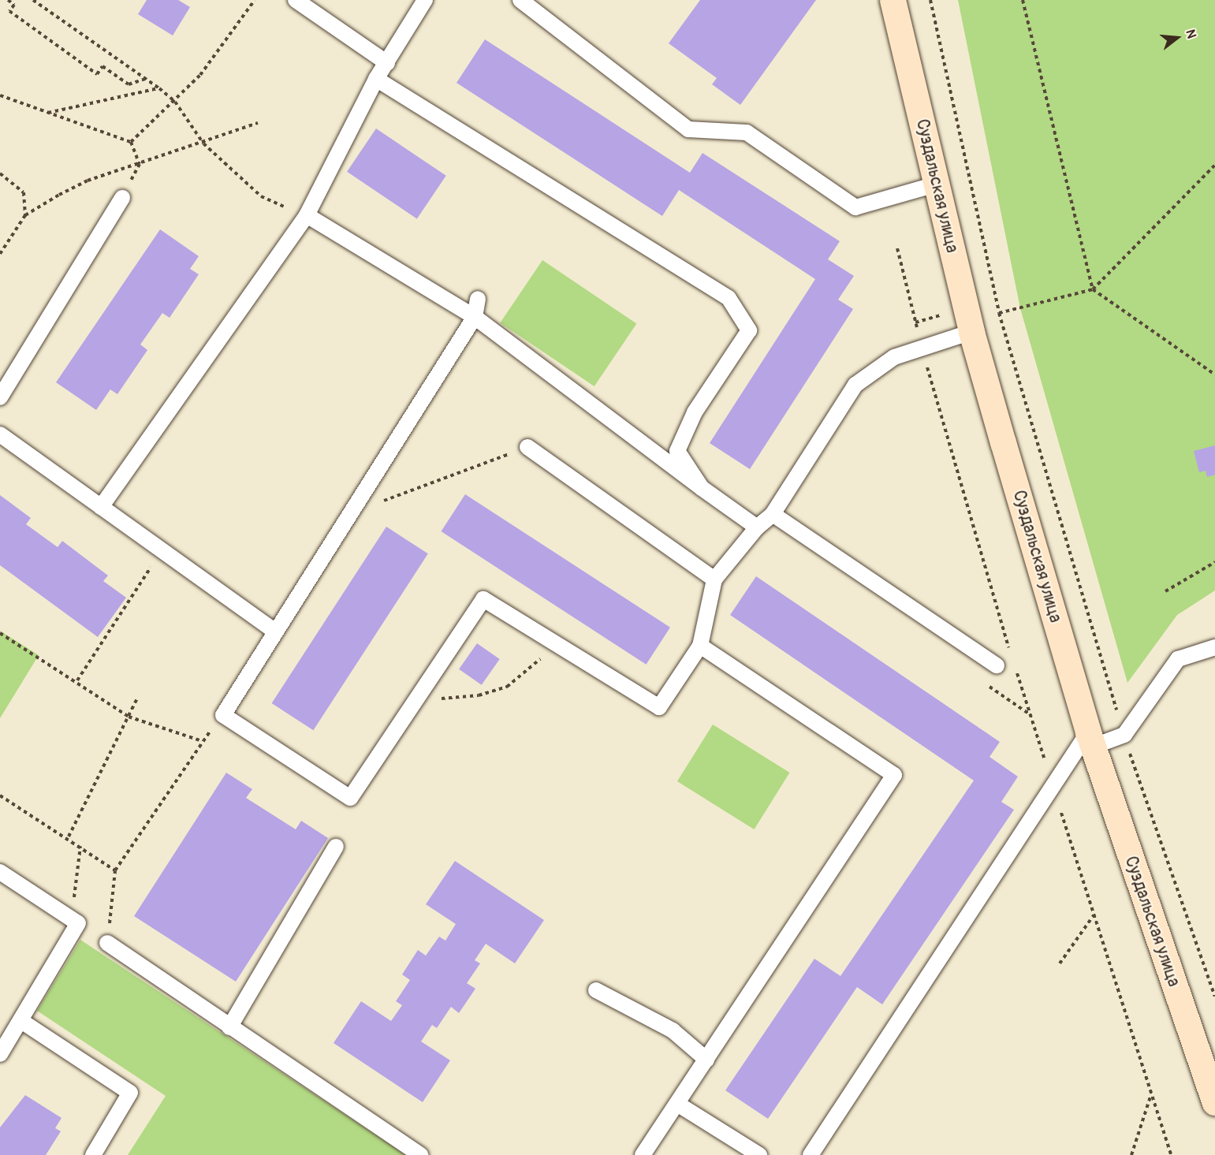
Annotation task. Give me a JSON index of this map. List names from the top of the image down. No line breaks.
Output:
{"streets":{"street":["Суздальская улица"]},"north":"right"}
